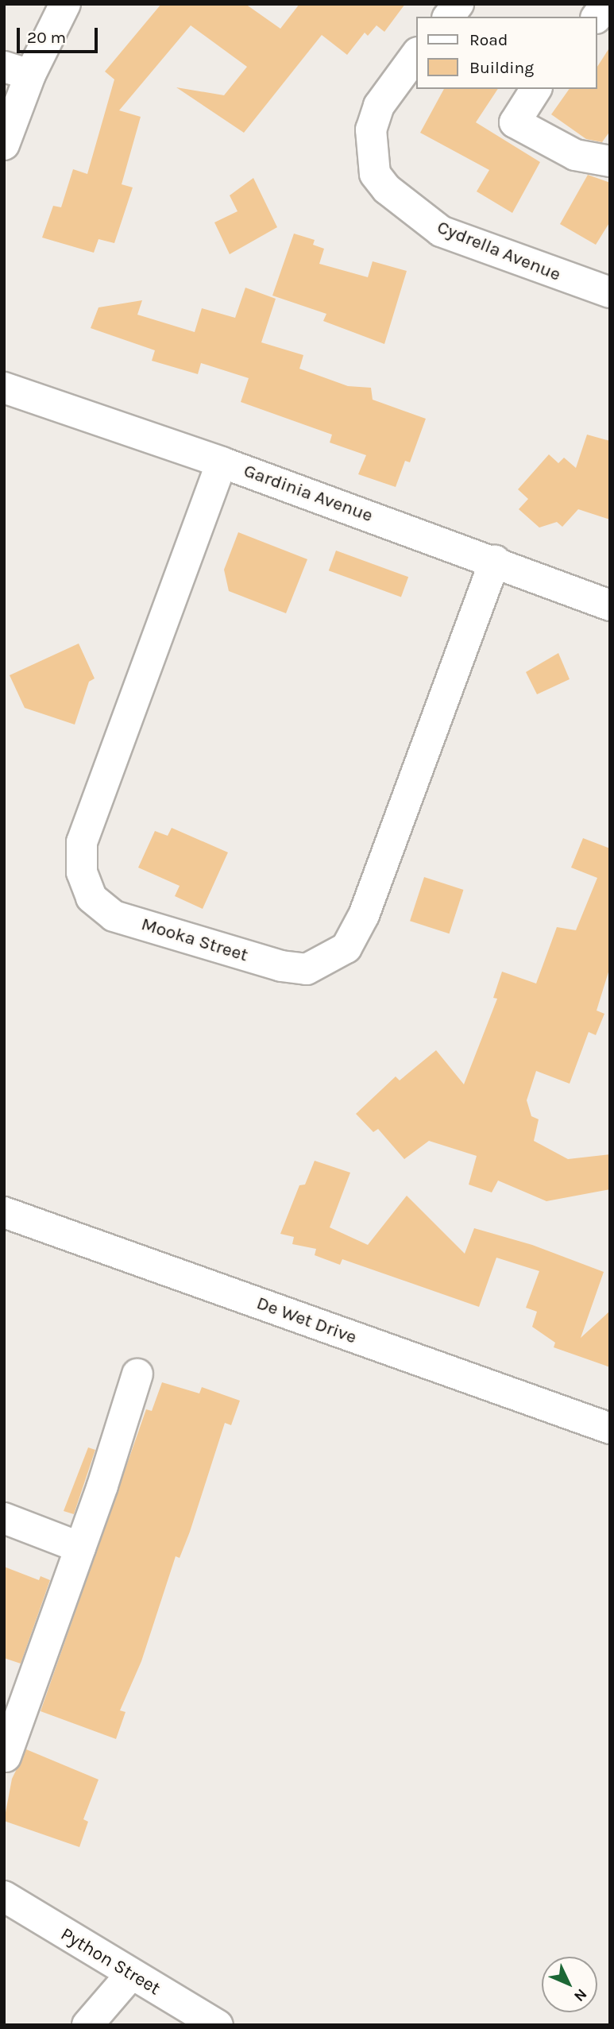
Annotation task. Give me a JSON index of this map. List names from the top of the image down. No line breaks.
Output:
{"streets":{"street":["Cydrella Avenue","Gardinia Avenue","Mooka Street","De Wet Drive","Python Street"]},"crossings":[["Gardinia Avenue","Mooka Street"]],"legend":["Road","Building"],"scale_bar":"20 m","north":"bottom right"}
